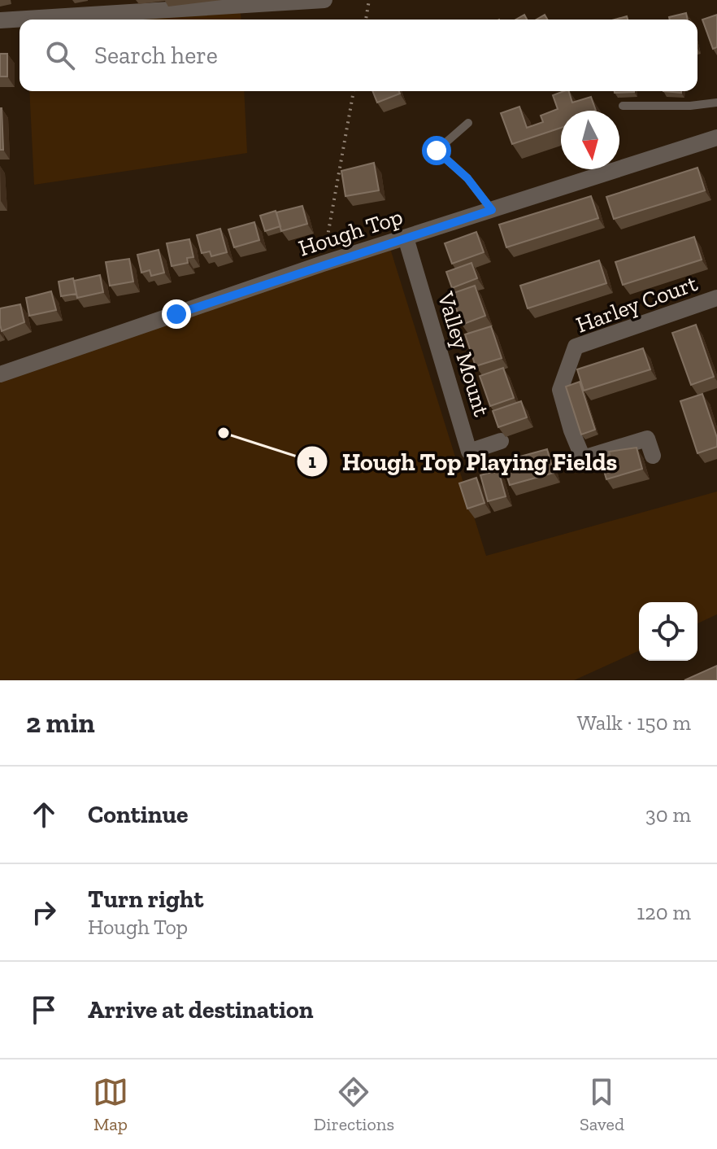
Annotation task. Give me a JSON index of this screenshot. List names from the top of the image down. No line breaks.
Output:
{"streets":{"street":["Hough Top","Harley Court","Valley Mount"]},"crossings":[["Hough Top","Valley Mount"]],"places":["Hough Top Playing Fields"],"north":"bottom","page":{"search":"Search here","heading":["2 min","Walk · 150 m"],"list":[["Continue","30 m"],["Turn right","Hough Top","120 m"],"Arrive at destination"],"nav":["Map","Directions","Saved"]}}
